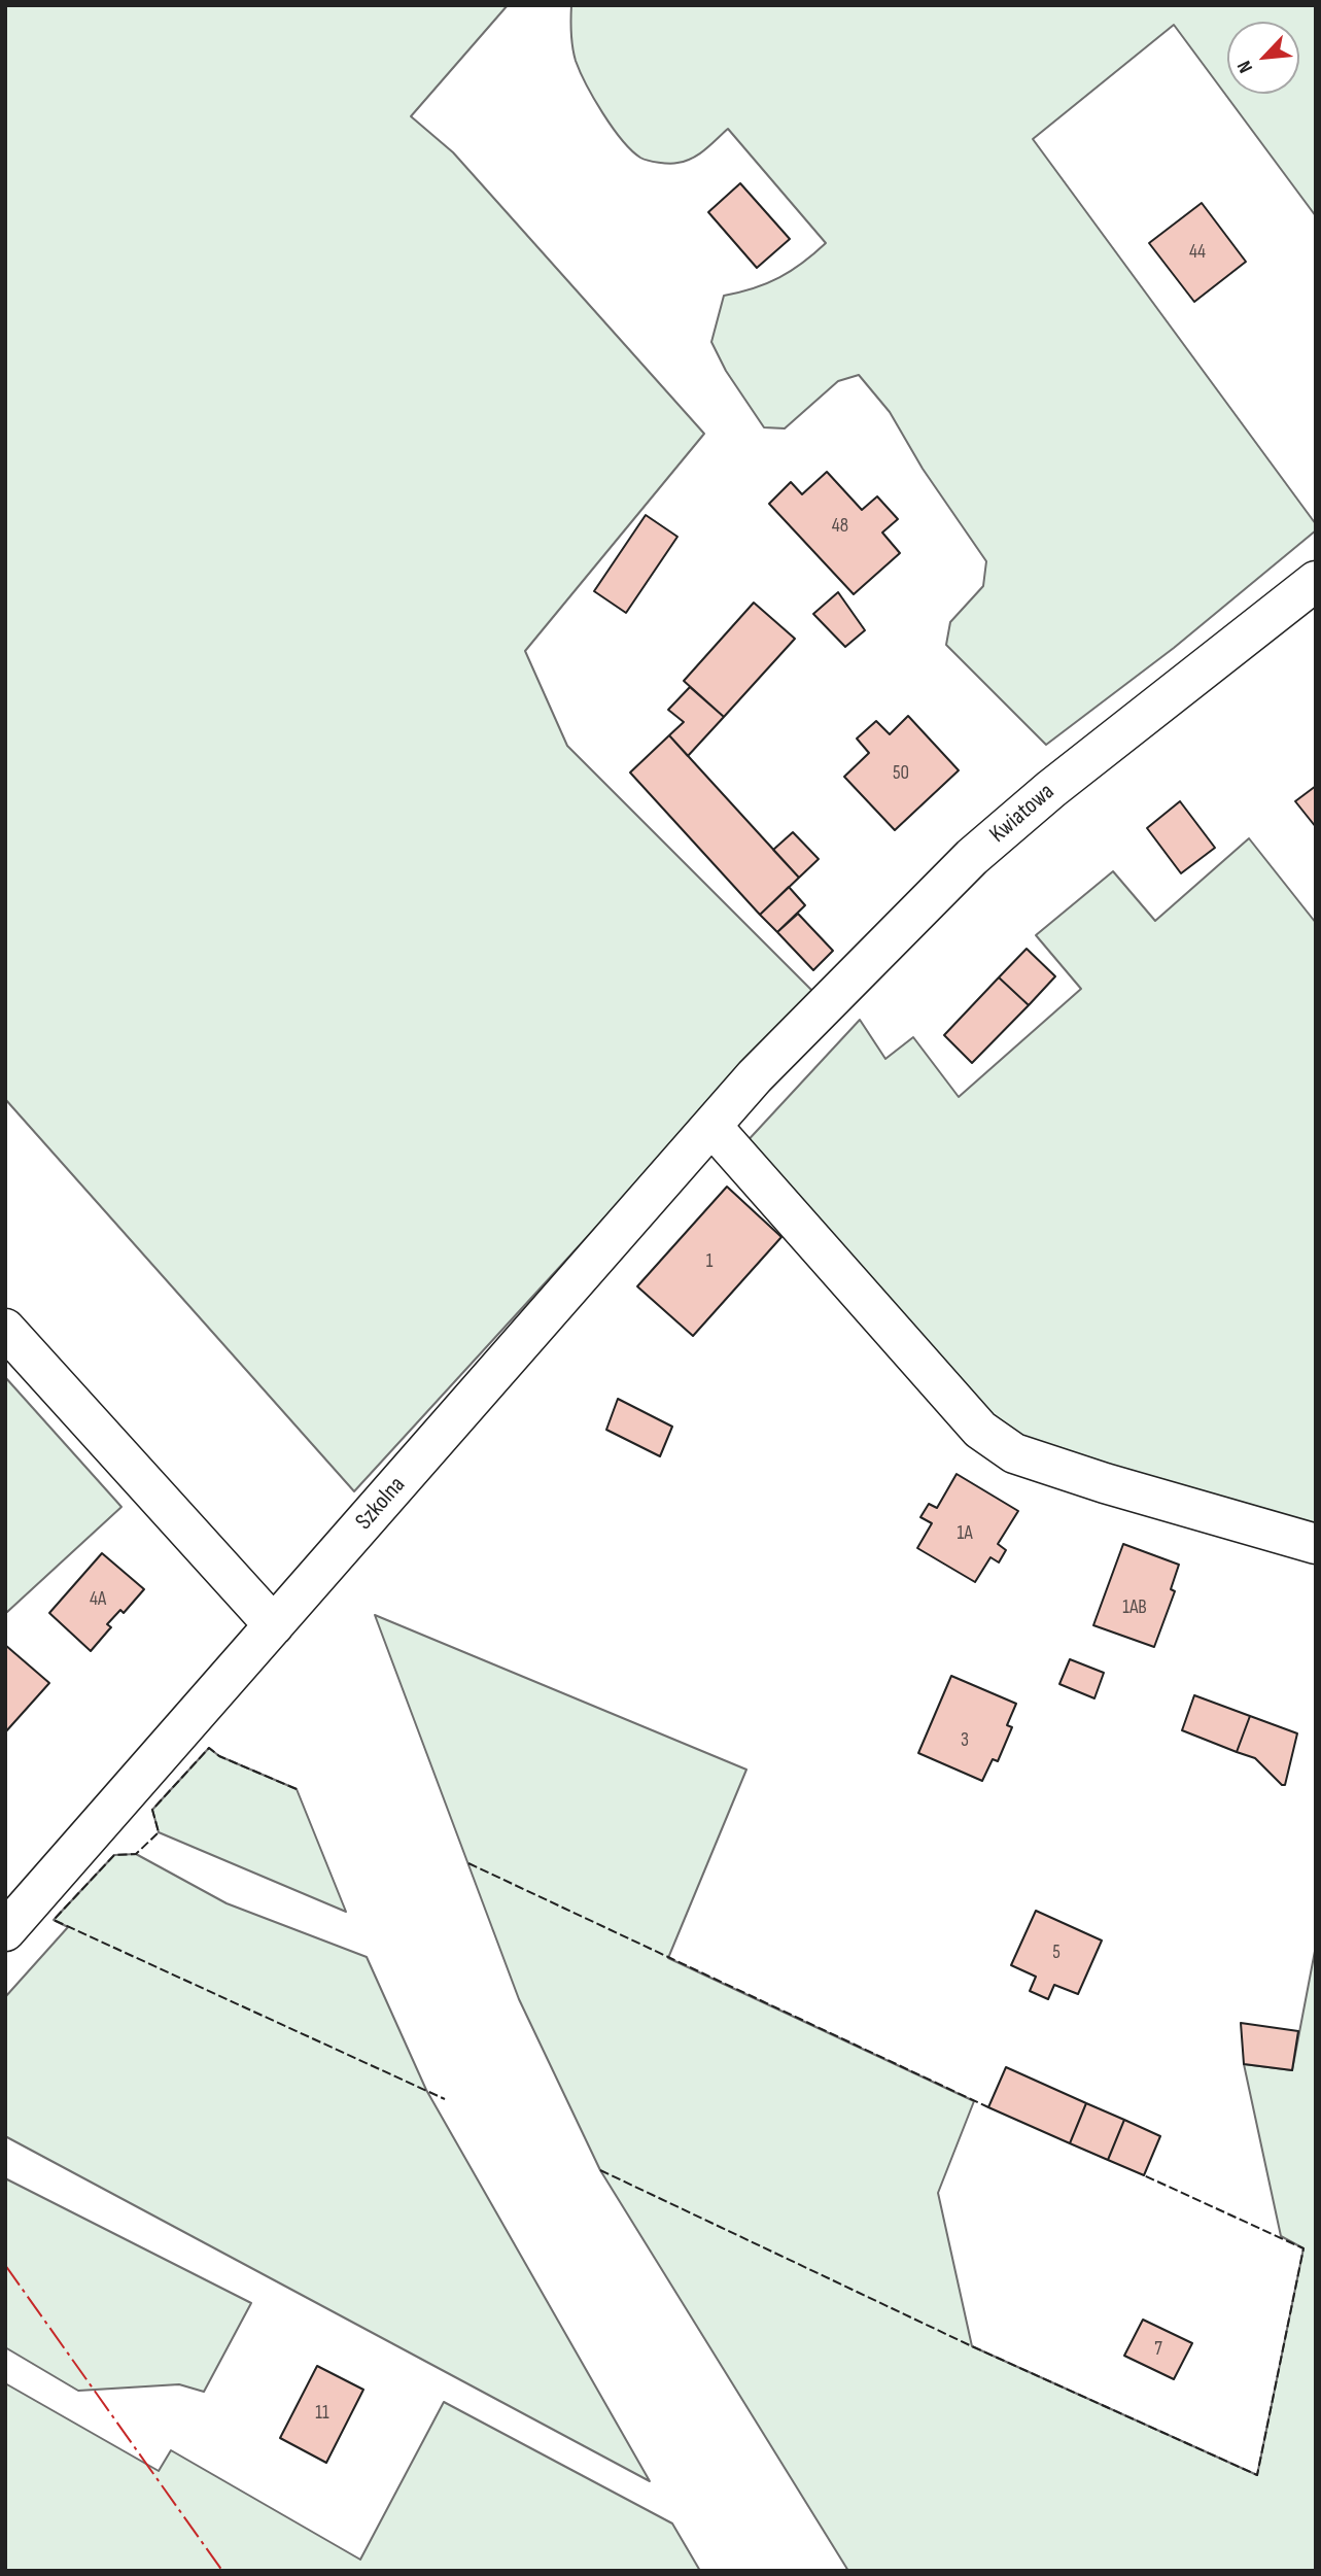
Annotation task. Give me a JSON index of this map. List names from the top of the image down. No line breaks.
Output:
{"streets":{"street":["Kwiatowa","Szkolna"]},"crossings":[["Kwiatowa","Szkolna"]],"house_numbers":["44","48","50","1","1A","4A","1AB","3","5","7","11"],"north":"bottom left"}
